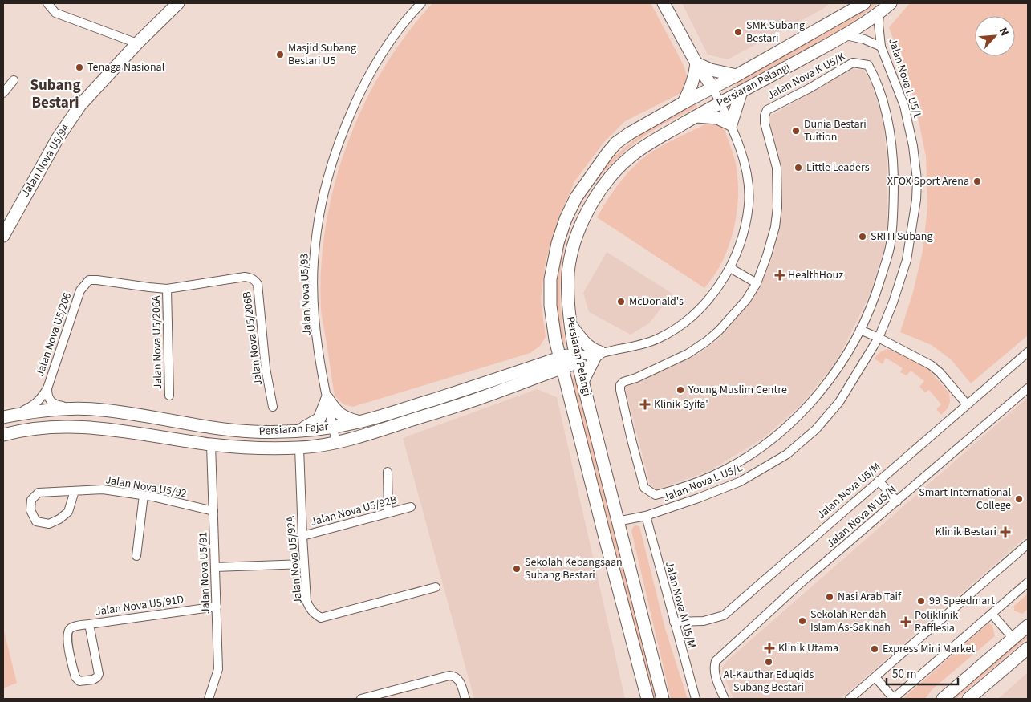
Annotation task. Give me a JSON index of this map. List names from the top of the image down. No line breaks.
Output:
{"streets":{"street":["Jalan Nova K U5/K","Jalan Nova L U5/L","Persiaran Pelangi","Jalan Nova U5/94","Jalan Nova U5/93","Jalan Nova U5/206","Jalan Nova U5/206B","Jalan Nova U5/206A","Persiaran Fajar","Jalan Nova U5/92","Jalan Nova U5/M","Jalan Nova U5/92B","Jalan Nova N U5/N","Jalan Nova U5/92A","Jalan Nova U5/91","Jalan Nova M U5/M","Jalan Nova U5/91D"]},"crossings":[["Jalan Nova L U5/L","Persiaran Pelangi"],["Jalan Nova L U5/L","Jalan Nova M U5/M"],["Jalan Nova U5/93","Persiaran Fajar"],["Jalan Nova U5/206","Jalan Nova U5/206B"],["Jalan Nova U5/206","Jalan Nova U5/206A"],["Jalan Nova U5/206","Persiaran Fajar"],["Jalan Nova U5/92","Jalan Nova U5/91"],["Jalan Nova U5/M","Jalan Nova M U5/M"],["Jalan Nova U5/92B","Jalan Nova U5/92A"],["Jalan Nova U5/91","Jalan Nova U5/91D"]],"districts":["Subang Bestari"],"places":{"other":["SMK Subang Bestari","Masjid Subang Bestari U5","Tenaga Nasional","Dunia Bestari Tuition","Little Leaders","XFOX Sport Arena","SRITI Subang","McDonald's","Young Muslim Centre","Smart International College","Sekolah Kebangsaan Subang Bestari","Nasi Arab Taif","99 Speedmart","Sekolah Rendah Islam As-Sakinah","Express Mini Market","Al-Kauthar Eduqids Subang Bestari"],"health":["HealthHouz","Klinik Syifa'","Klinik Bestari","Poliklinik Rafflesia","Klinik Utama"]},"scale_bar":"50 m","north":"top right"}
